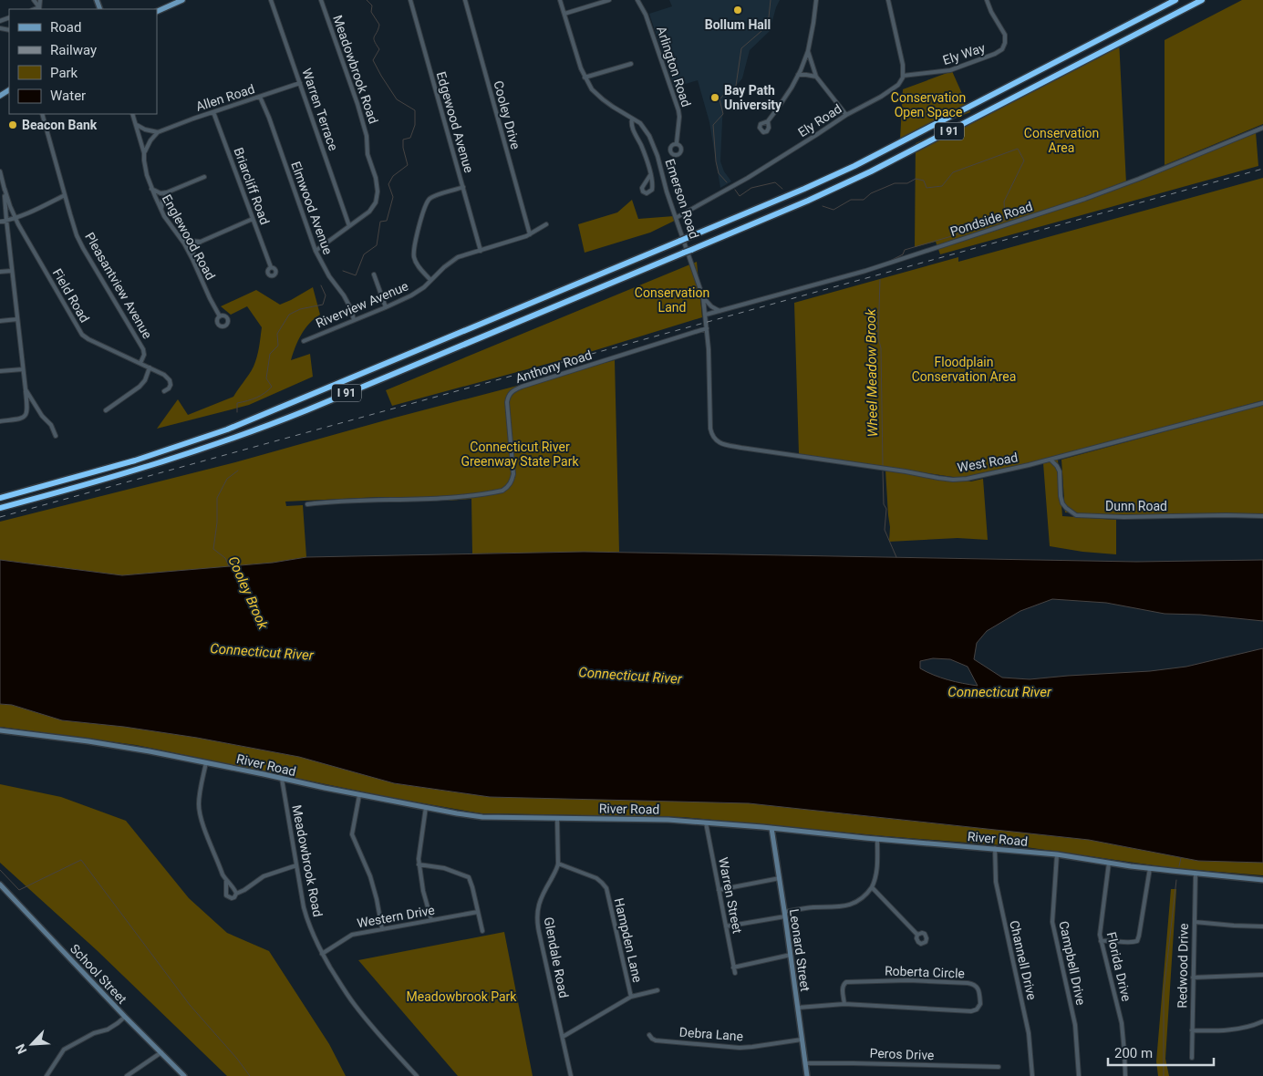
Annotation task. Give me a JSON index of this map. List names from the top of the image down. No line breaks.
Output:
{"streets":{"highway":["I 91"],"street":["Ely Way","Arlington Road","Meadowbrook Road","Allen Road","Warren Terrace","Cooley Drive","Ely Road","Edgewood Avenue","Briarcliff Road","Emerson Road","Elmwood Avenue","Pondside Road","Englewood Road","Pleasantview Avenue","Field Road","Riverview Avenue","Anthony Road","West Road","Dunn Road","River Road","Warren Street","Western Drive","Hampden Lane","Leonard Street","Glendale Road","Channell Drive","Campbell Drive","Redwood Drive","Florida Drive","Roberta Circle","School Street","Debra Lane","Peros Drive"]},"crossings":[["Ely Way","Ely Road"],["Meadowbrook Road","Warren Terrace"],["Meadowbrook Road","Elmwood Avenue"],["Meadowbrook Road","River Road"],["Meadowbrook Road","Western Drive"],["Allen Road","Warren Terrace"],["Allen Road","Briarcliff Road"],["Allen Road","Elmwood Avenue"],["Cooley Drive","Riverview Avenue"],["Ely Road","Emerson Road"],["Edgewood Avenue","Riverview Avenue"],["Emerson Road","Pondside Road"],["Emerson Road","Anthony Road"],["Emerson Road","West Road"],["Elmwood Avenue","Riverview Avenue"],["Pleasantview Avenue","Field Road"],["West Road","Dunn Road"],["River Road","Warren Street"],["River Road","Leonard Street"],["River Road","Glendale Road"],["River Road","Channell Drive"],["River Road","Campbell Drive"],["River Road","Redwood Drive"],["River Road","Florida Drive"],["Hampden Lane","Glendale Road"],["Leonard Street","Roberta Circle"],["Leonard Street","Debra Lane"],["Leonard Street","Peros Drive"]],"water":["Wheel Meadow Brook","Cooley Brook","Connecticut River"],"parks":["Conservation Open Space","Conservation Area","Conservation Land","Floodplain Conservation Area","Connecticut River Greenway State Park","Meadowbrook Park"],"places":["Bollum Hall","Bay Path University","Beacon Bank"],"legend":["Road","Railway","Park","Water"],"scale_bar":"200 m","north":"bottom left"}
